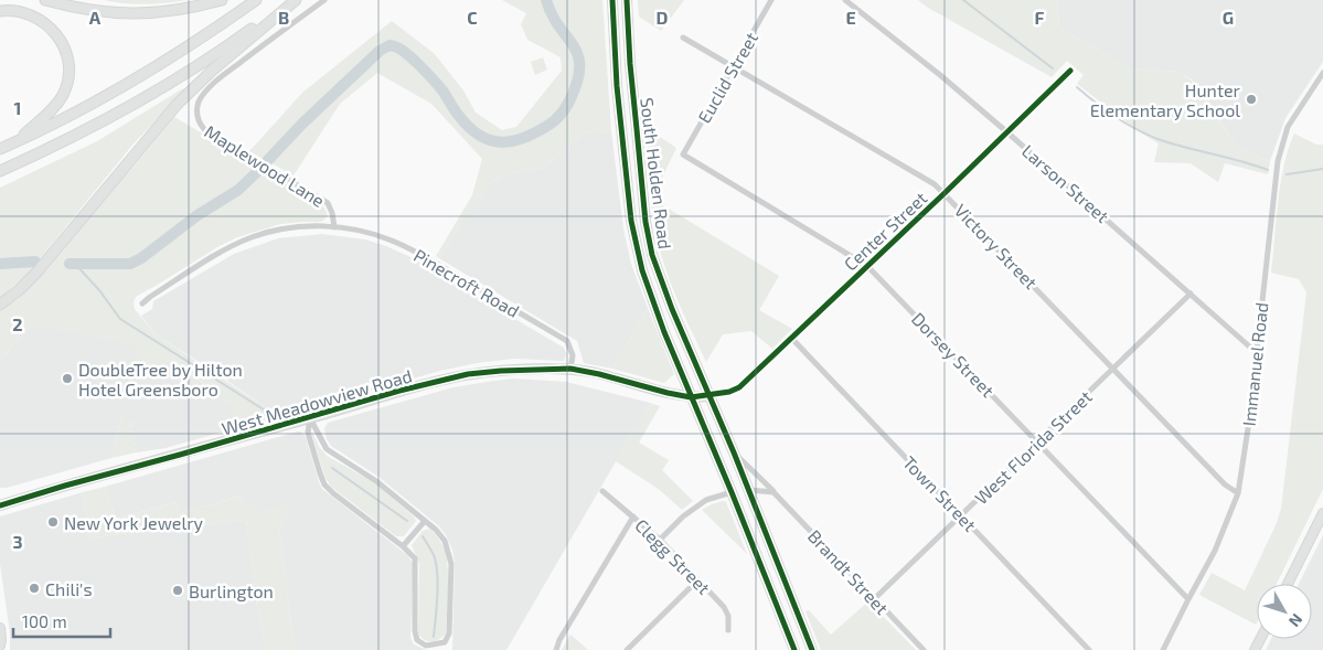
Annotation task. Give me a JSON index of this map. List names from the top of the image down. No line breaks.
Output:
{"streets":{"main road":["South Holden Road","West Meadowview Road"],"street":["Euclid Street","Maplewood Lane","Larson Street","Center Street","Victory Street","Pinecroft Road","Dorsey Street","Immanuel Road","West Florida Street","Town Street","Clegg Street","Brandt Street"]},"crossings":[["Euclid Street","Victory Street"],["Euclid Street","Dorsey Street"],["Maplewood Lane","Pinecroft Road"],["South Holden Road","Center Street"],["South Holden Road","West Meadowview Road"],["South Holden Road","Brandt Street"],["Larson Street","Center Street"],["Larson Street","Immanuel Road"],["Larson Street","West Florida Street"],["Center Street","Victory Street"],["Center Street","Dorsey Street"],["Center Street","West Meadowview Road"],["Center Street","Town Street"],["Victory Street","Immanuel Road"],["Victory Street","West Florida Street"],["Pinecroft Road","West Meadowview Road"],["Dorsey Street","Immanuel Road"],["Dorsey Street","West Florida Street"],["West Florida Street","Town Street"],["West Florida Street","Brandt Street"]],"places":["Hunter Elementary School","DoubleTree by Hilton Hotel Greensboro","New York Jewelry","Chili's","Burlington"],"scale_bar":"100 m","north":"bottom right","grid":{"columns":["A","B","C","D","E","F","G"],"rows":["1","2","3"]}}
